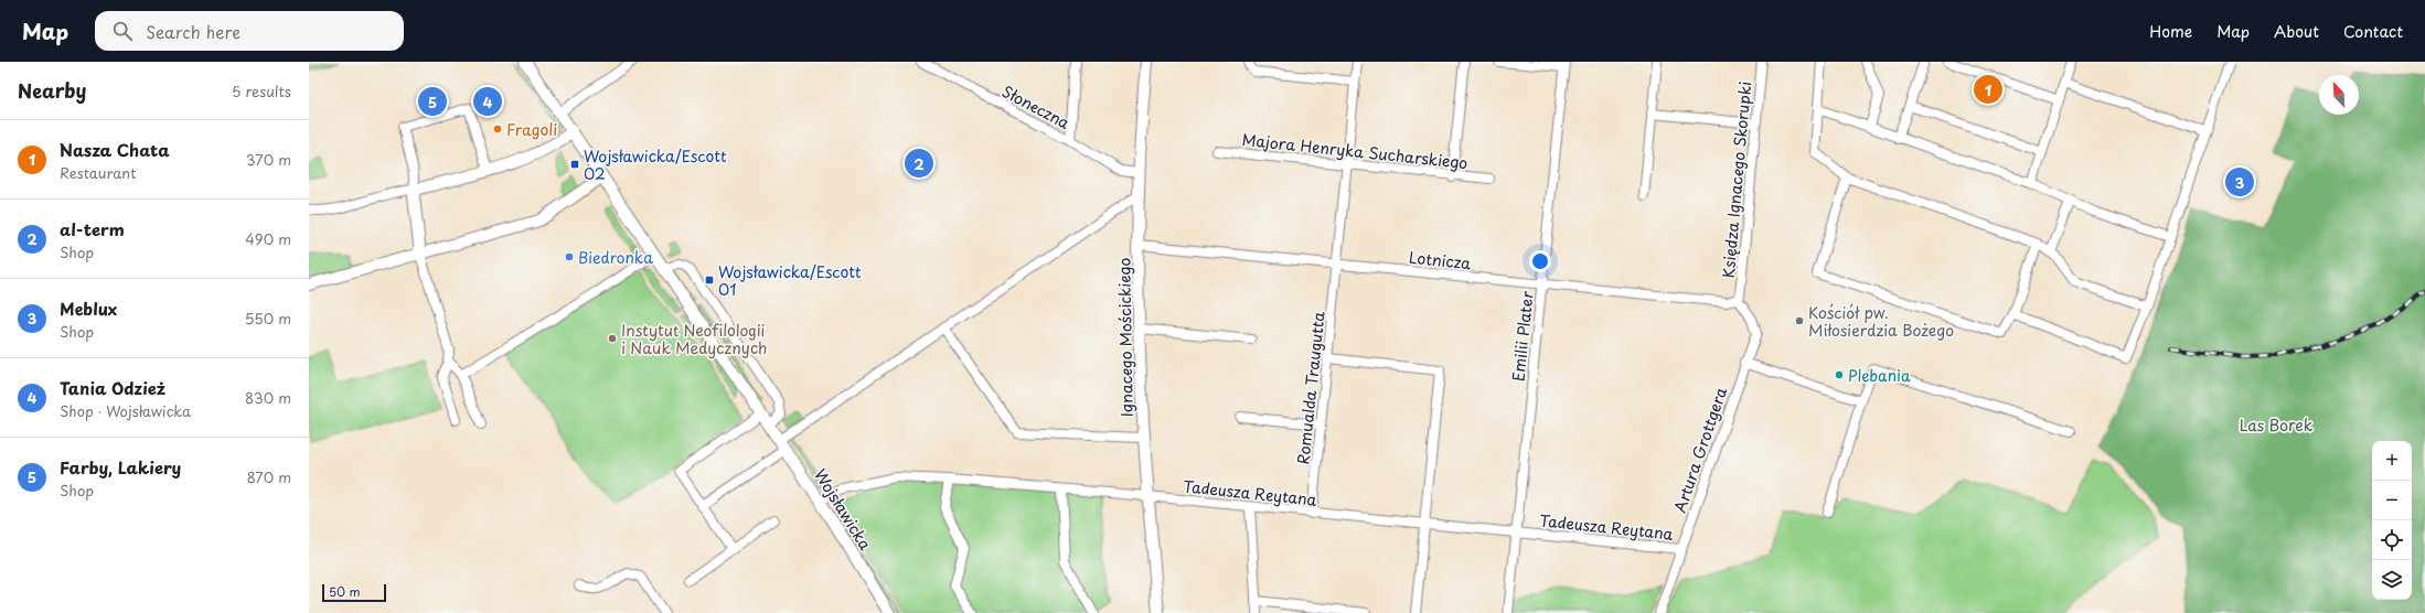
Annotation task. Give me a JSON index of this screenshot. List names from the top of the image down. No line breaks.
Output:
{"streets":{"street":["Słoneczna","Majora Henryka Sucharskiego","Księdza Ignacego Skorupki","Lotnicza","Emilii Plater","Ignacego Mościckiego","Romualda Traugutta","Artura Grottgera","Tadeusza Reytana","Wojsławicka"]},"crossings":[["Słoneczna","Ignacego Mościckiego"],["Majora Henryka Sucharskiego","Romualda Traugutta"],["Księdza Ignacego Skorupki","Lotnicza"],["Księdza Ignacego Skorupki","Artura Grottgera"],["Lotnicza","Emilii Plater"],["Lotnicza","Ignacego Mościckiego"],["Lotnicza","Romualda Traugutta"],["Lotnicza","Artura Grottgera"],["Emilii Plater","Tadeusza Reytana"],["Ignacego Mościckiego","Tadeusza Reytana"],["Romualda Traugutta","Tadeusza Reytana"],["Artura Grottgera","Tadeusza Reytana"],["Tadeusza Reytana","Wojsławicka"]],"parks":["Las Borek"],"places":{"other":["Fragoli","Biedronka","Kościół pw. Miłosierdzia Bożego","Instytut Neofilologii i Nauk Medycznych","Plebania"],"transit":["Wojsławicka/Escott 02","Wojsławicka/Escott 01"]},"scale_bar":"50 m","north":"top left","page":{"header":"Map","search":"Search here","nav":["Home","Map","About","Contact"],"heading":["Nearby","5 results"],"pins":["1","4","5","2","3"],"list":[{"mark":"1","name":"Nasza Chata","note":"Restaurant","value":"370 m"},{"mark":"2","name":"al-term","note":"Shop","value":"490 m"},{"mark":"3","name":"Meblux","note":"Shop","value":"550 m"},{"mark":"4","name":"Tania Odzież","note":"Shop · Wojsławicka","value":"830 m"},{"mark":"5","name":"Farby, Lakiery","note":"Shop","value":"870 m"}],"map_buttons":["+","−"],"scale":"50 m"}}
